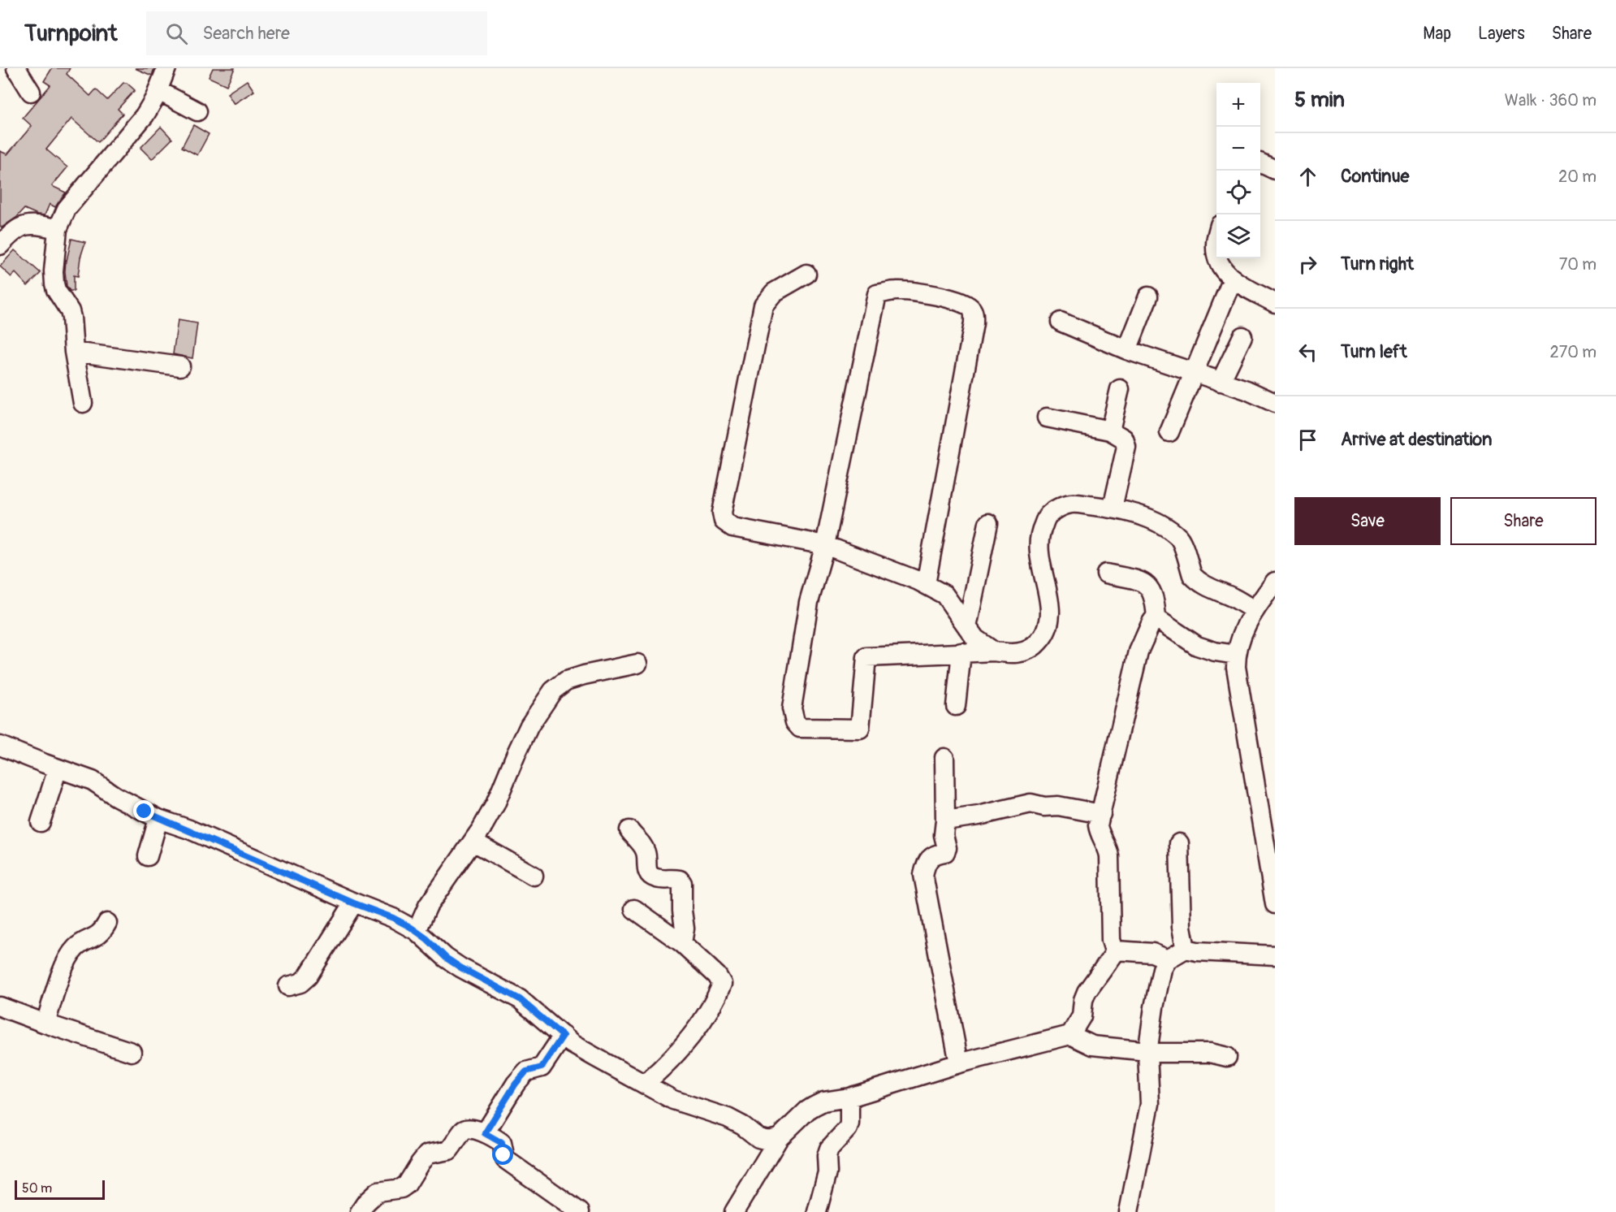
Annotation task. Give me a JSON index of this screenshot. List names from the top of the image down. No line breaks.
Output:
{"scale_bar":"50 m","page":{"header":"Turnpoint","search":"Search here","nav":["Map","Layers","Share"],"heading":["5 min","Walk · 360 m"],"map_buttons":["+","−"],"list":[["Continue","20 m"],["Turn right","70 m"],["Turn left","270 m"],"Arrive at destination"],"buttons":["Save","Share"],"scale":"50 m"}}
